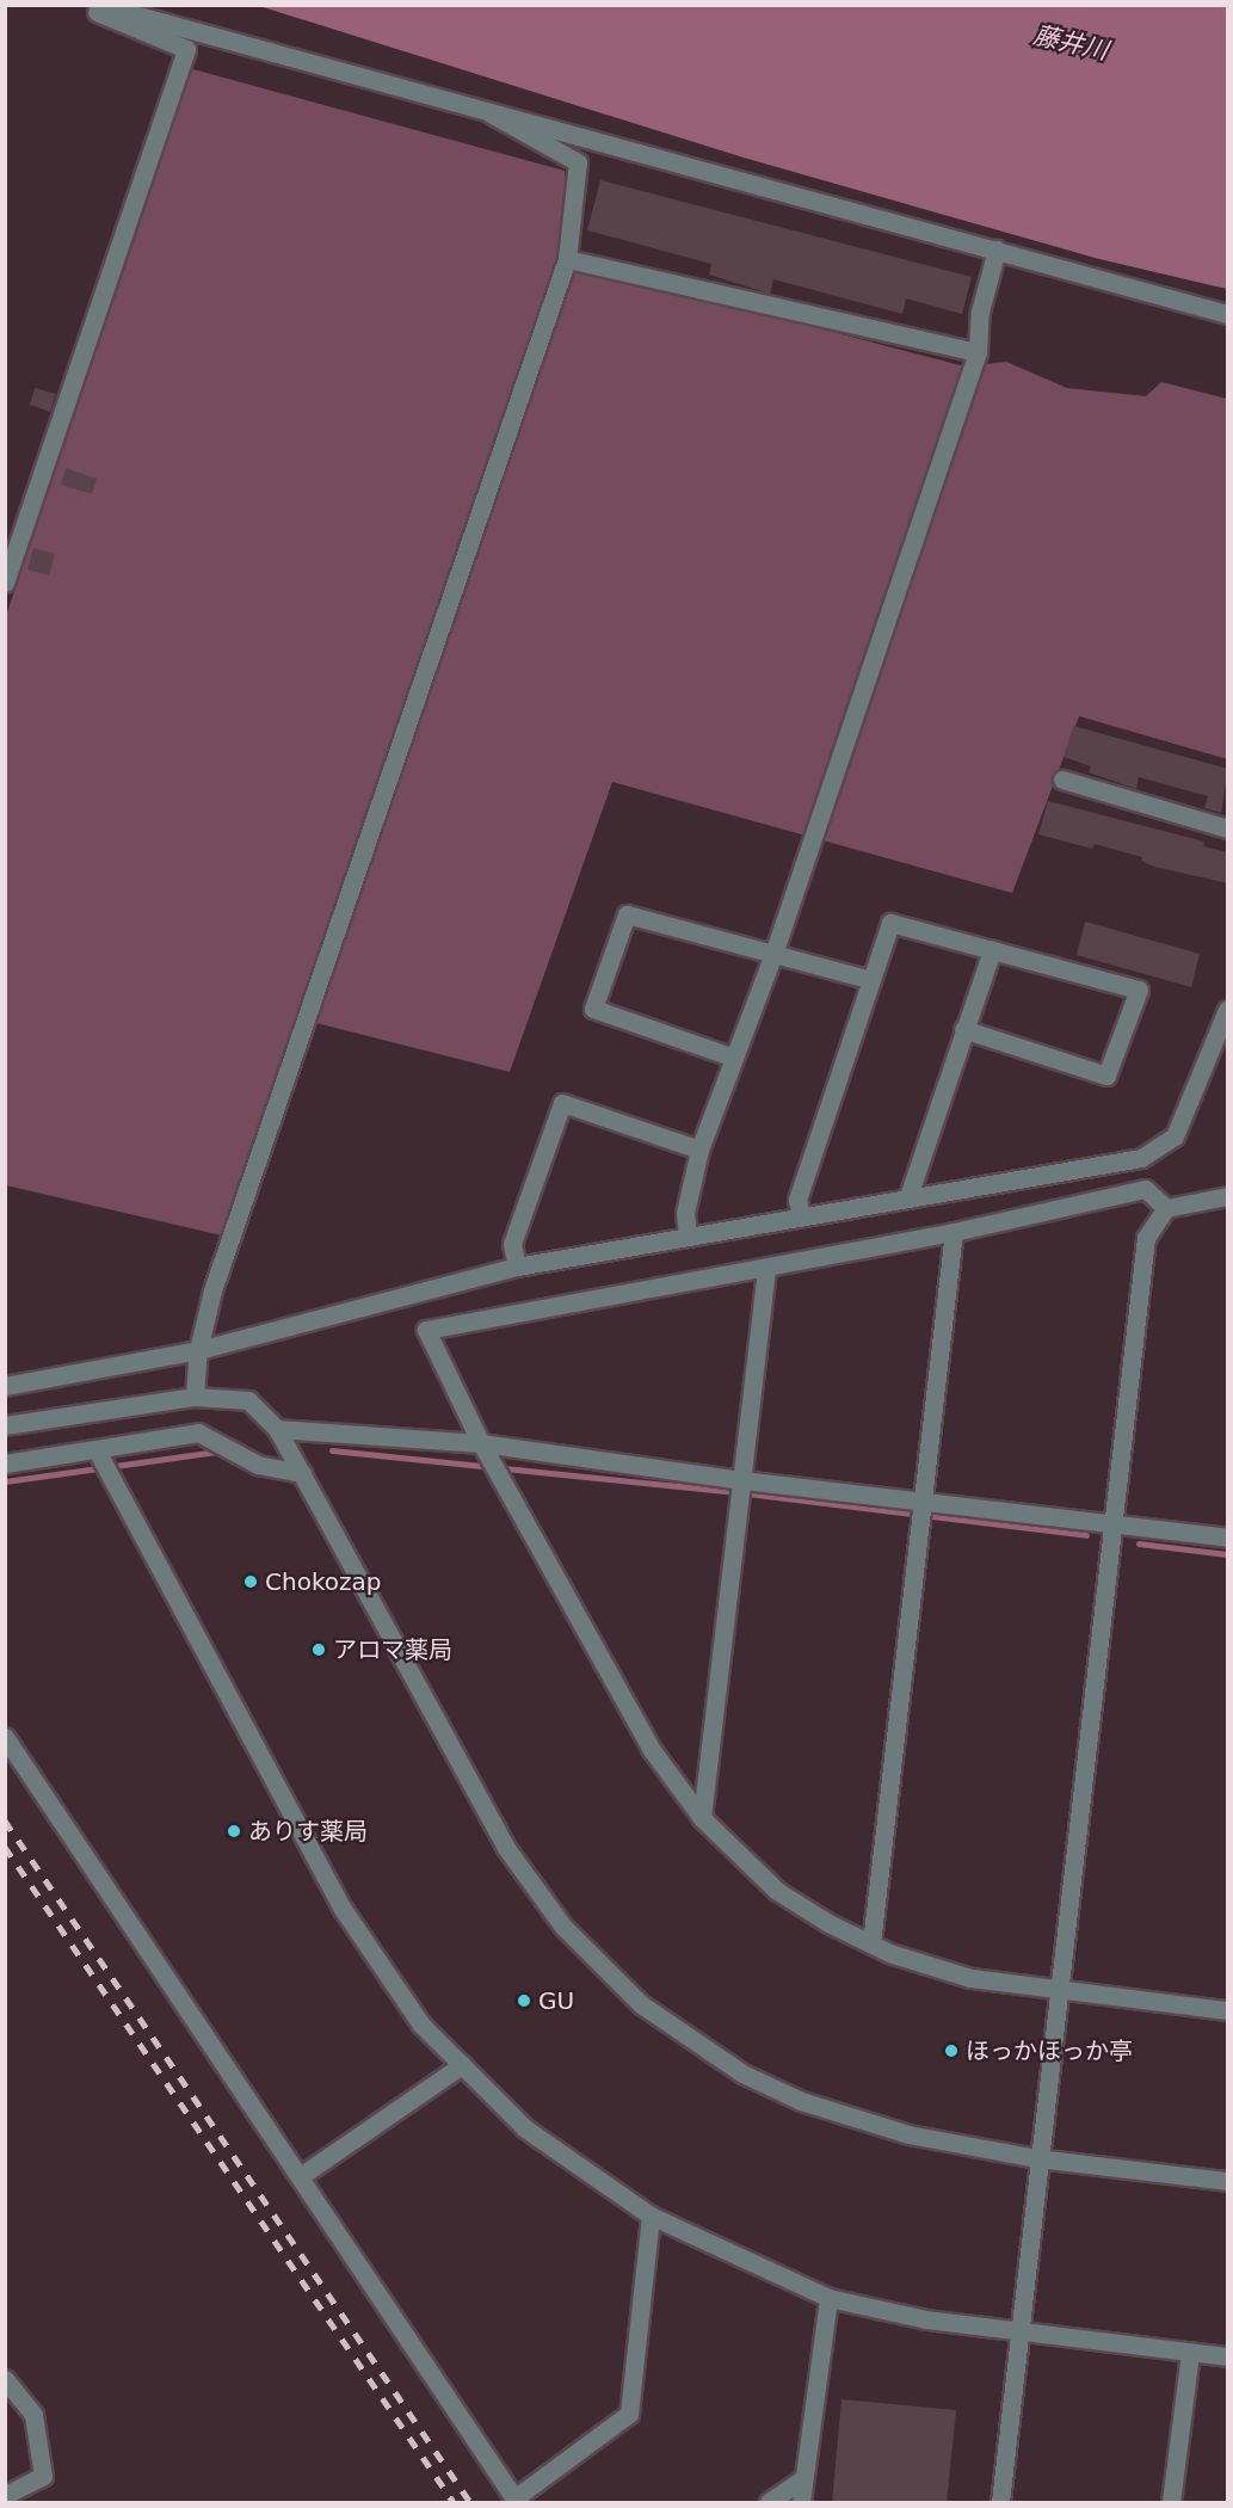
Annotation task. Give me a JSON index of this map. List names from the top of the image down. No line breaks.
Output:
{"water":["藤井川"],"places":["Chokozap","アロマ薬局","ありす薬局","GU","ほっかほっか亭"]}
